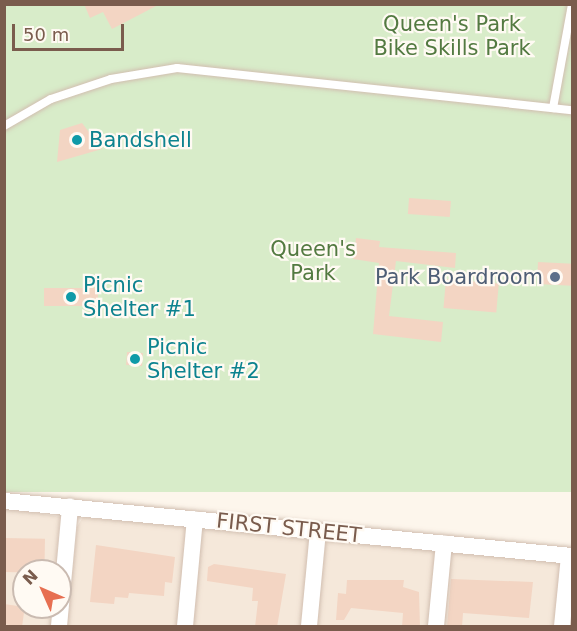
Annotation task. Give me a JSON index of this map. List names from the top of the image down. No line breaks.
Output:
{"streets":{"street":["FIRST STREET"]},"parks":["Queen's Park Bike Skills Park","Queen's Park"],"places":["Bandshell","Park Boardroom","Picnic Shelter #1","Picnic Shelter #2"],"scale_bar":"50 m","north":"top left"}
